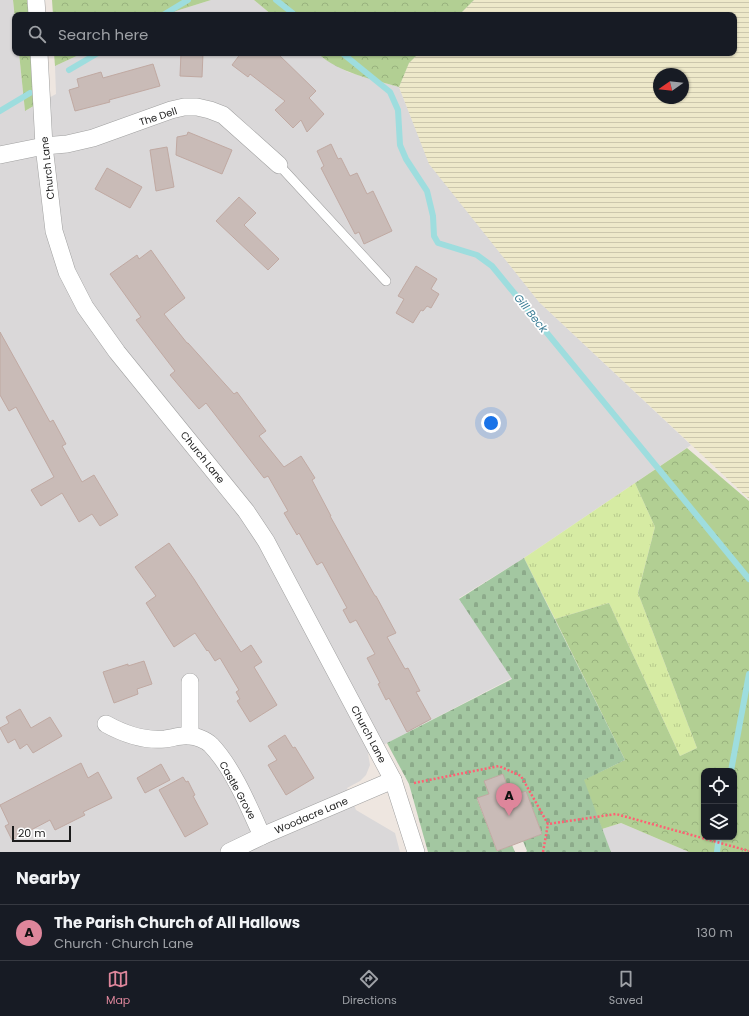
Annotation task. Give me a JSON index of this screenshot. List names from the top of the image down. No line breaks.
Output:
{"streets":{"street":["The Dell","Church Lane","Castle Grove","Woodacre Lane"]},"crossings":[["The Dell","Church Lane"],["Church Lane","Woodacre Lane"],["Castle Grove","Woodacre Lane"]],"water":["Gill Beck"],"scale_bar":"20 m","north":"left","page":{"search":"Search here","pins":"A","scale":"20 m","heading":"Nearby","list":[{"mark":"A","name":"The Parish Church of All Hallows","note":"Church · Church Lane","value":"130 m"}],"nav":["Map","Directions","Saved"]}}
